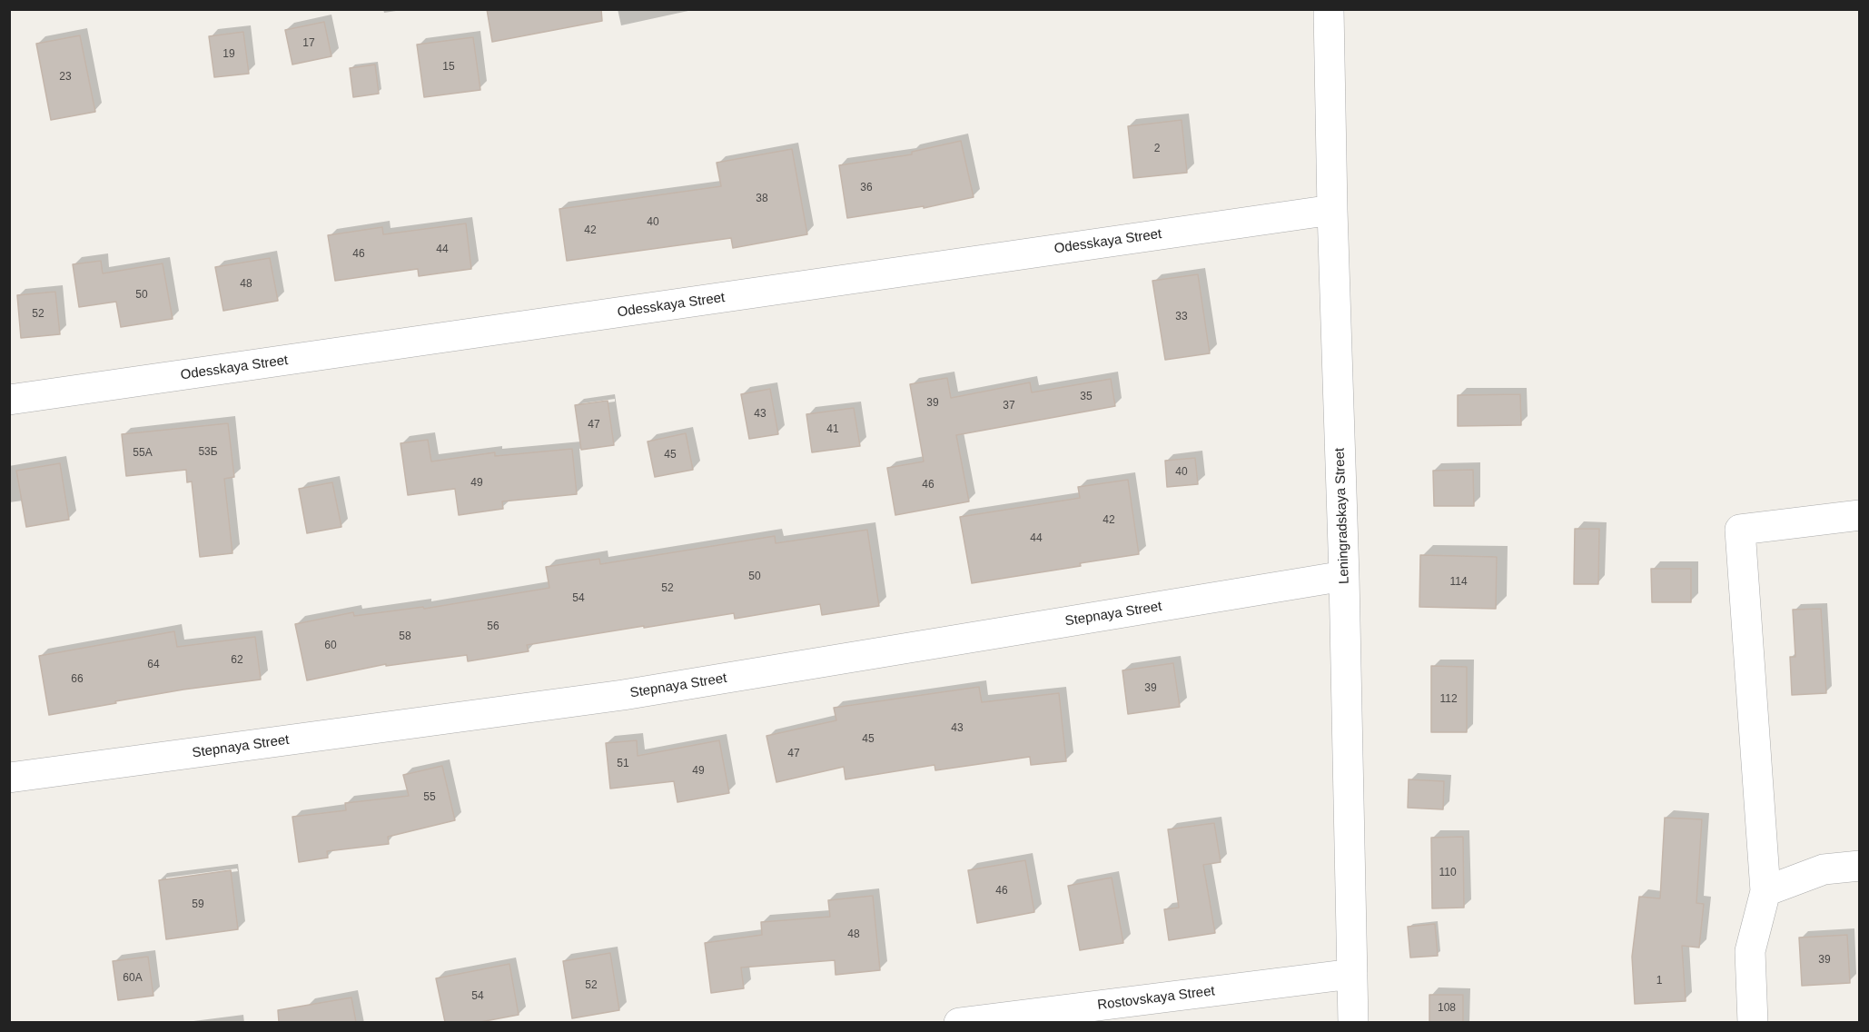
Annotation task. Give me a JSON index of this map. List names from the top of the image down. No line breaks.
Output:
{"streets":{"street":["Odesskaya Street","Leningradskaya Street","Stepnaya Street","Rostovskaya Street"]},"crossings":[["Odesskaya Street","Leningradskaya Street"],["Leningradskaya Street","Stepnaya Street"],["Leningradskaya Street","Rostovskaya Street"]],"house_numbers":["17","19","15","23","2","36","38","40","42","44","46","48","50","52","33","35","39","37","43","47","41","53Б","55А","45","40","49","46","42","44","50","114","52","54","56","58","60","62","64","66","39","112","43","45","47","51","49","55","110","46","59","48","39","60А","1","52","54","108"]}
